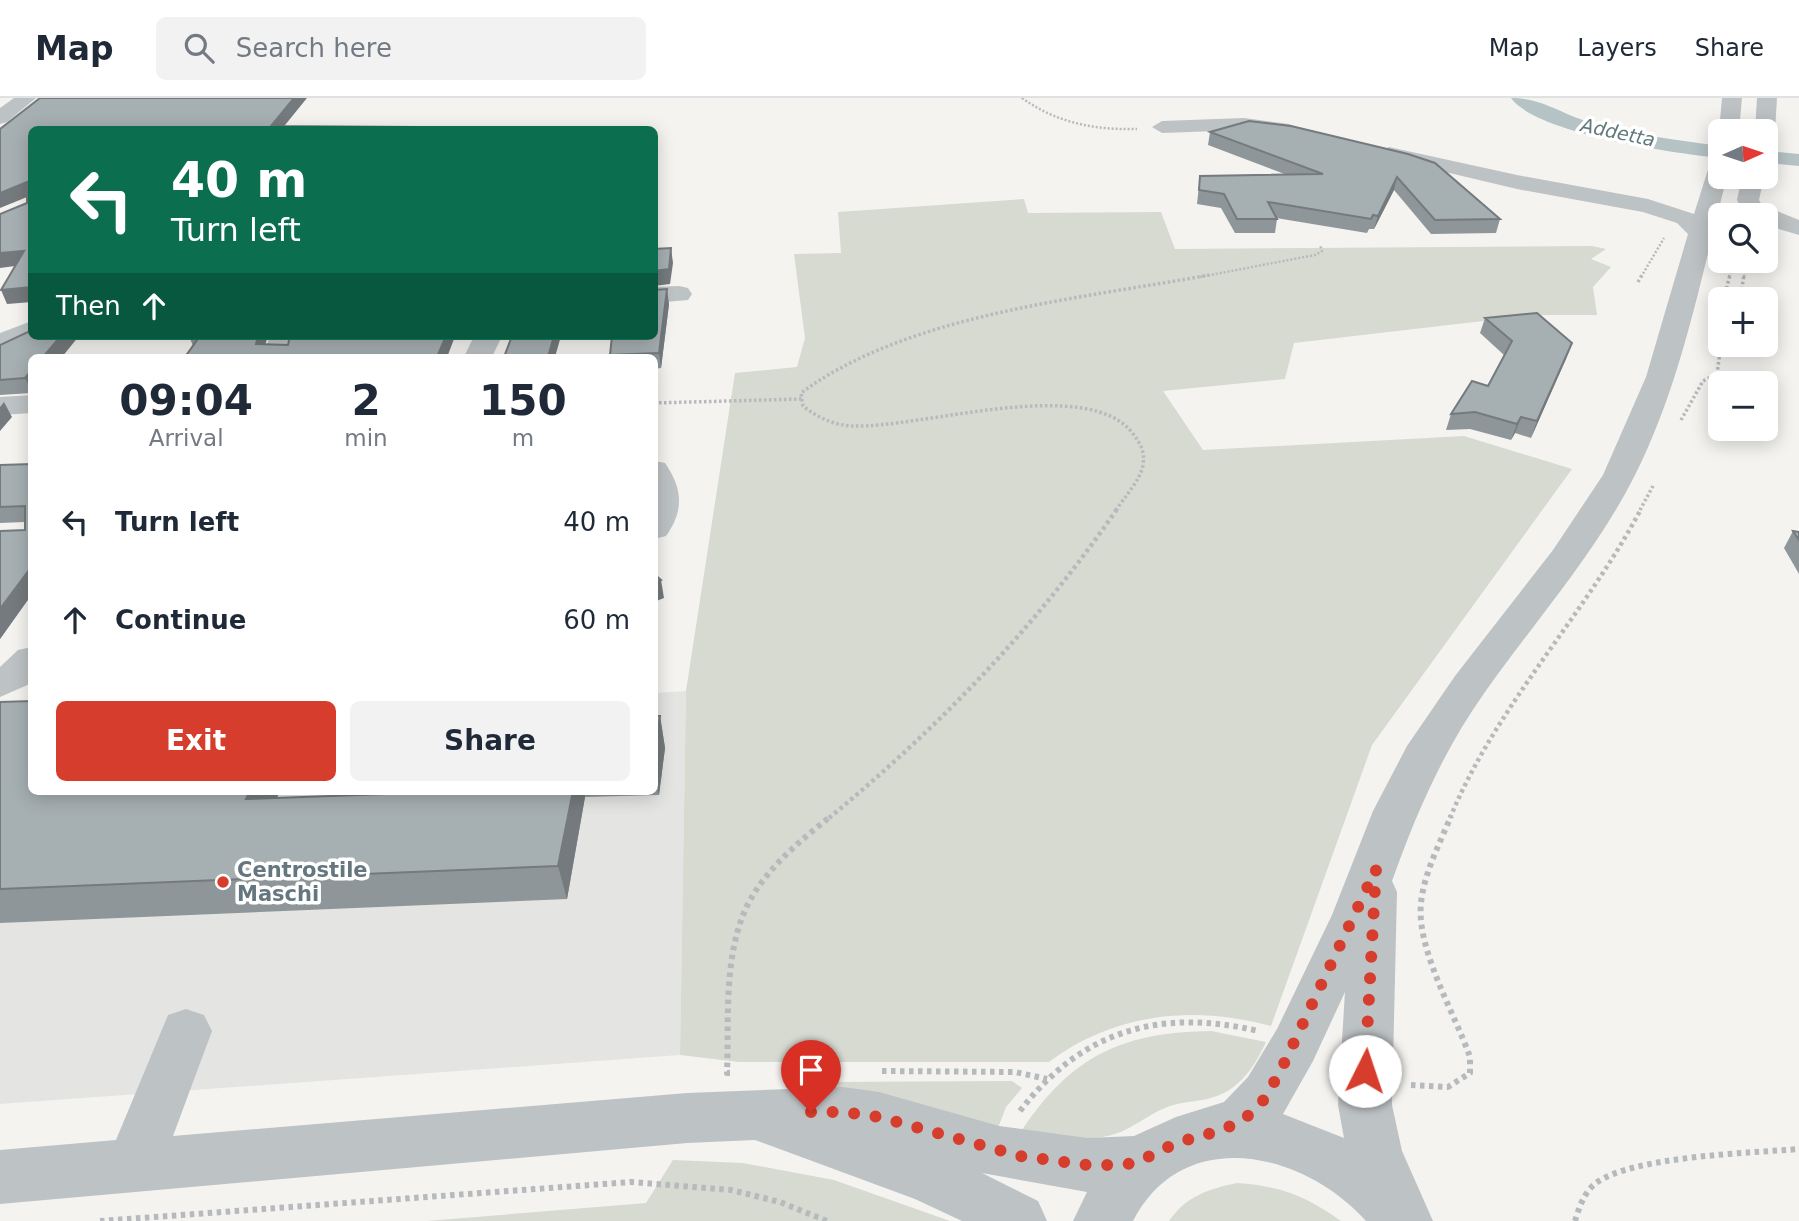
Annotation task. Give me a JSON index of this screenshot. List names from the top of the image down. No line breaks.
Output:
{"water":["Addetta"],"places":["Centrostile Maschi"],"north":"right","page":{"header":"Map","search":"Search here","nav":["Map","Layers","Share"],"map_buttons":["+","−"],"turn":["40 m","Turn left"],"then":"Then","eta":["09:04","Arrival","2","min","150","m"],"list":[{"name":"Turn left","value":"40 m"},{"name":"Continue","value":"60 m"}],"buttons":["Exit","Share"]}}
